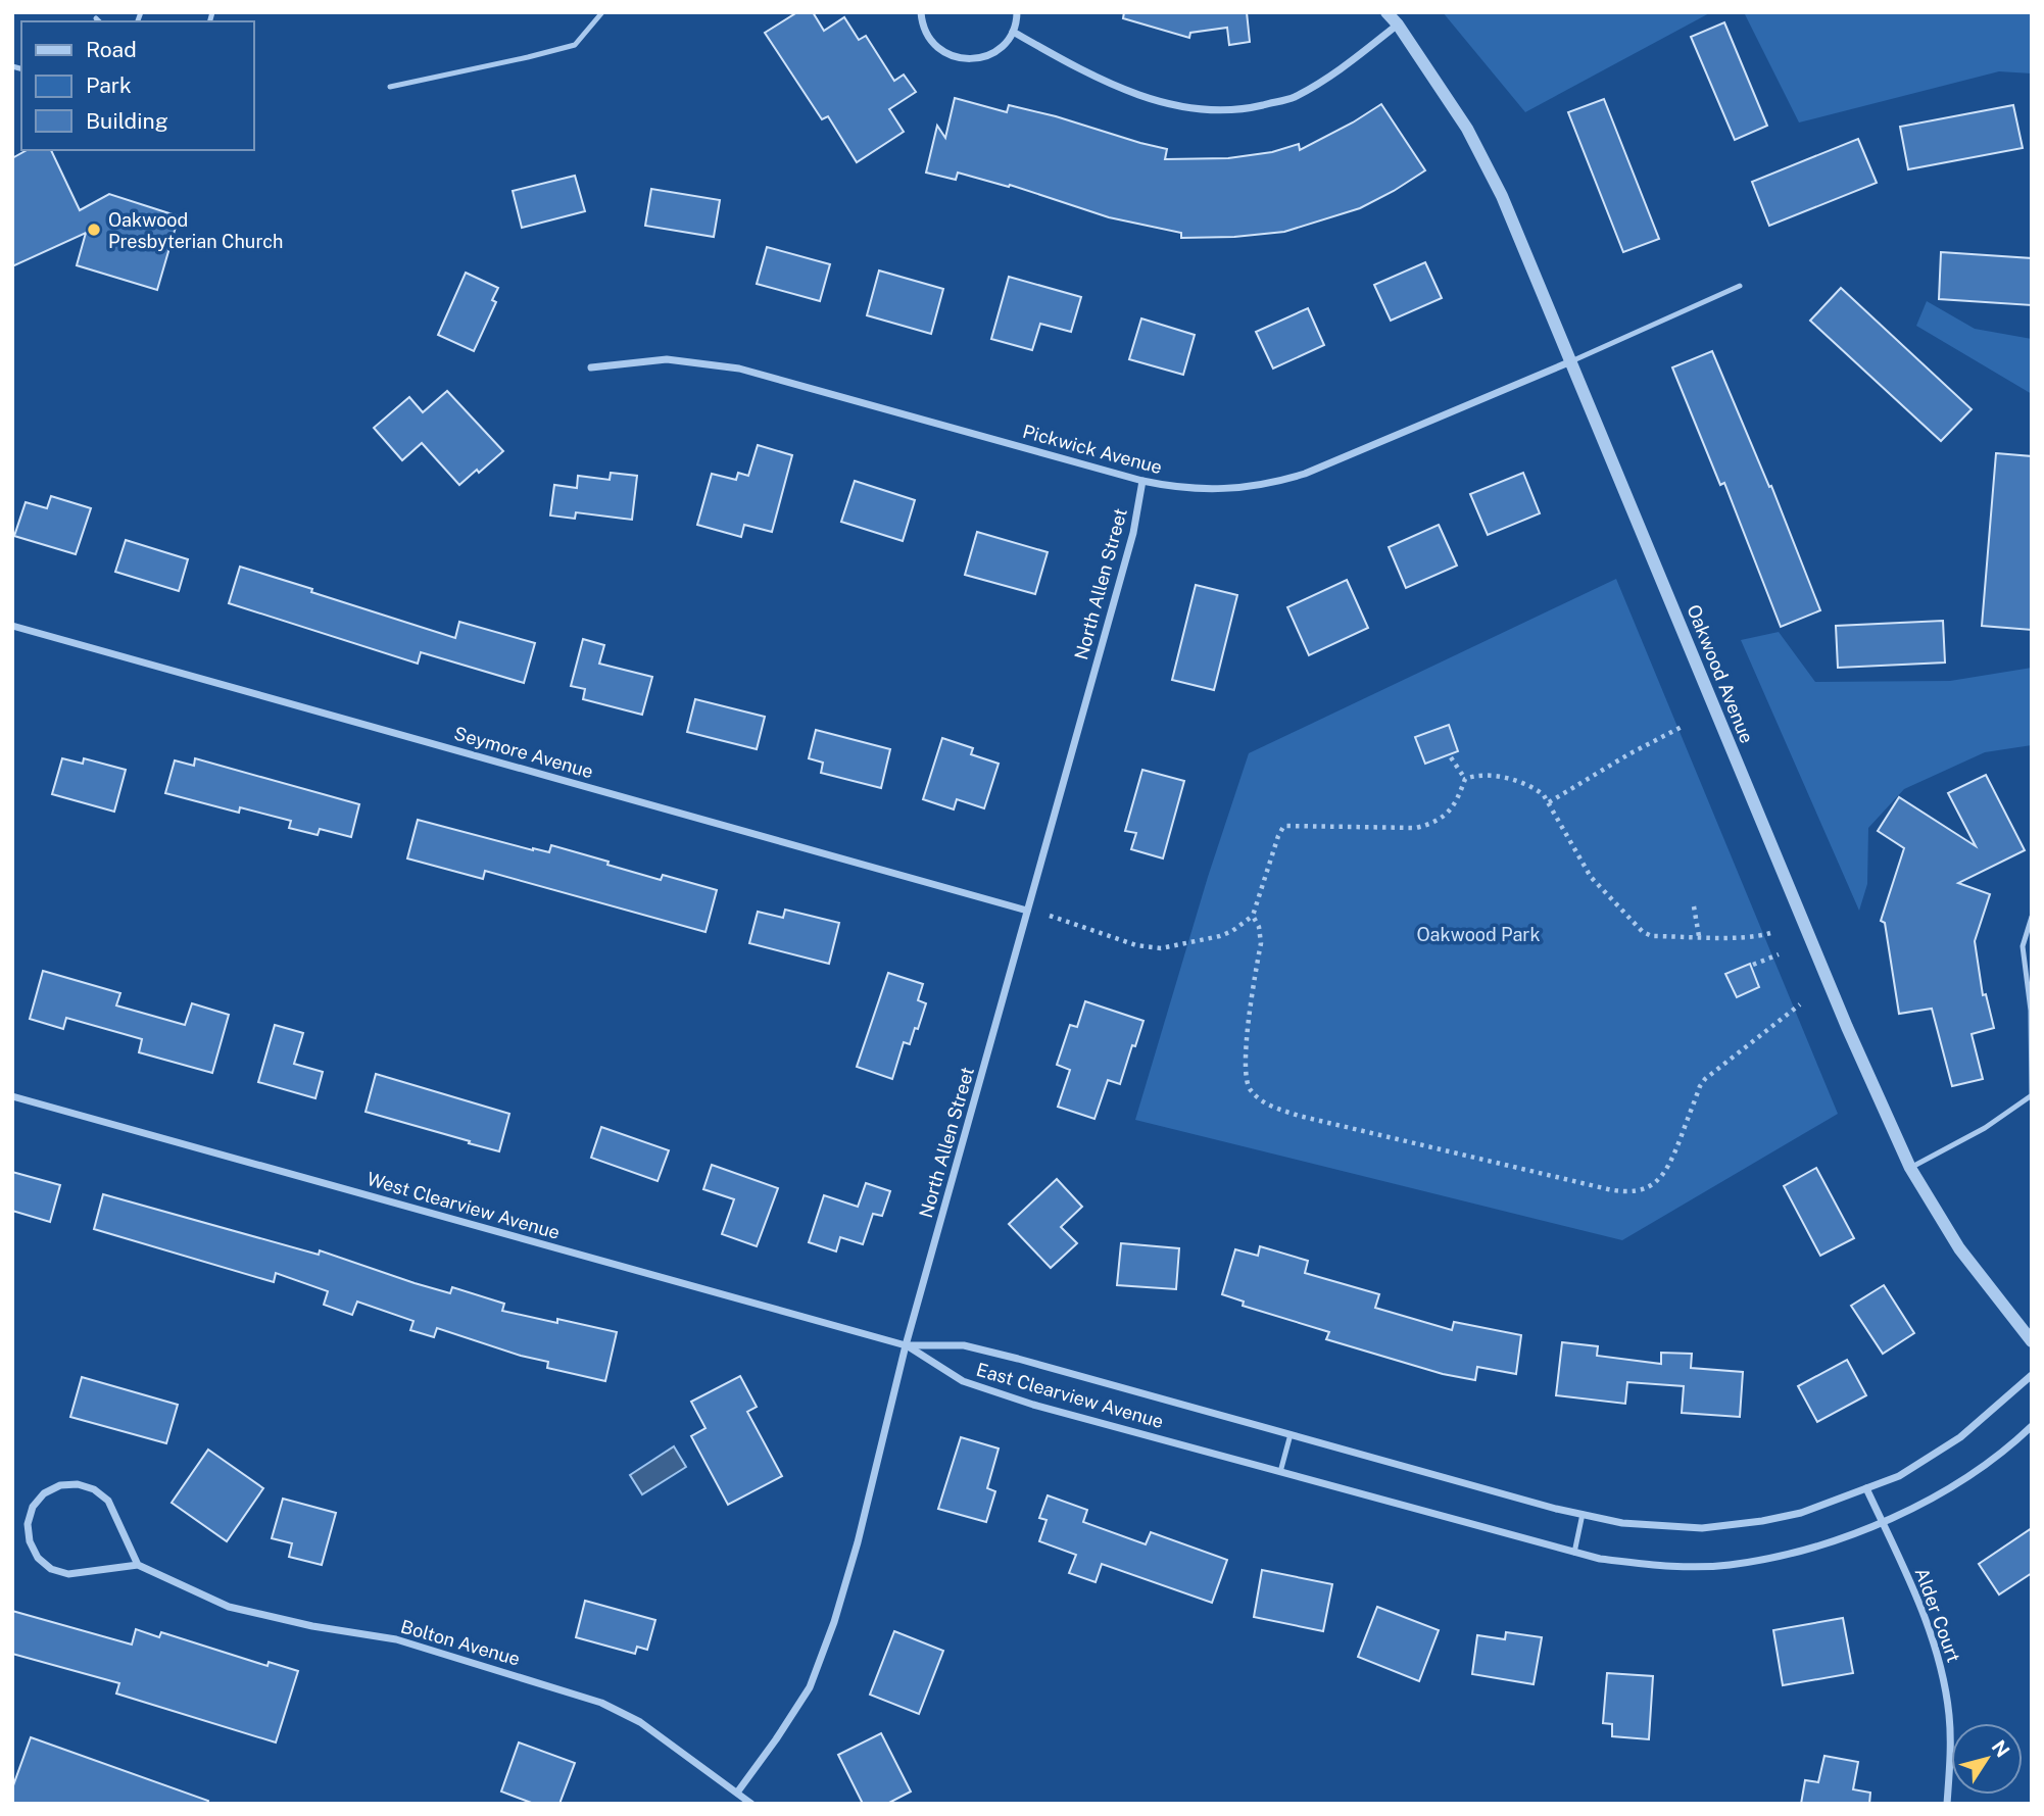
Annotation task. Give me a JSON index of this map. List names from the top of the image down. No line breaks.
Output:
{"streets":{"street":["Pickwick Avenue","North Allen Street","Oakwood Avenue","Seymore Avenue","West Clearview Avenue","East Clearview Avenue","Alder Court","Bolton Avenue"]},"crossings":[["Pickwick Avenue","North Allen Street"],["Pickwick Avenue","Oakwood Avenue"],["North Allen Street","Seymore Avenue"],["North Allen Street","West Clearview Avenue"],["North Allen Street","East Clearview Avenue"],["North Allen Street","Bolton Avenue"],["West Clearview Avenue","East Clearview Avenue"],["East Clearview Avenue","Alder Court"]],"parks":["Oakwood Park"],"places":["Oakwood Presbyterian Church"],"legend":["Road","Park","Building"],"north":"top right"}
